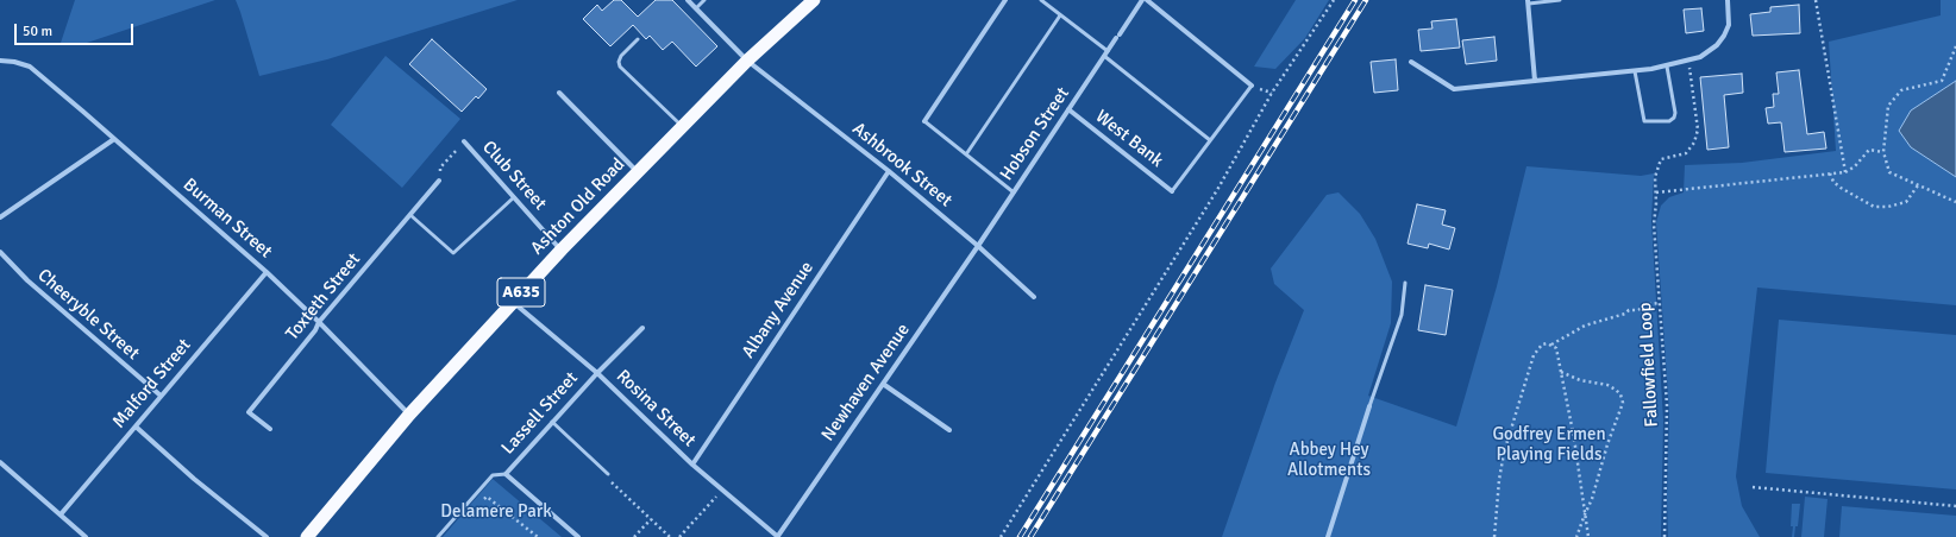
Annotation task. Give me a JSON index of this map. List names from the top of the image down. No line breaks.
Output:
{"streets":{"highway":["Ashton Old Road","A635"],"street":["Hobson Street","West Bank","Ashbrook Street","Club Street","Burman Street","Toxteth Street","Albany Avenue","Cheeryble Street","Newhaven Avenue","Malford Street","Rosina Street","Lassell Street"],"path":["Fallowfield Loop"]},"crossings":[["Hobson Street","West Bank"],["Hobson Street","Ashbrook Street"],["Hobson Street","Newhaven Avenue"],["Ashbrook Street","Ashton Old Road"],["Ashbrook Street","Albany Avenue"],["Ashbrook Street","Newhaven Avenue"],["Club Street","Ashton Old Road"],["Ashton Old Road","Burman Street"],["Ashton Old Road","Rosina Street"],["Burman Street","Toxteth Street"],["Burman Street","Malford Street"],["Albany Avenue","Rosina Street"],["Cheeryble Street","Malford Street"],["Newhaven Avenue","Rosina Street"],["Rosina Street","Lassell Street"]],"parks":["Godfrey Ermen Playing Fields","Abbey Hey Allotments","Delamere Park"],"scale_bar":"50 m"}
